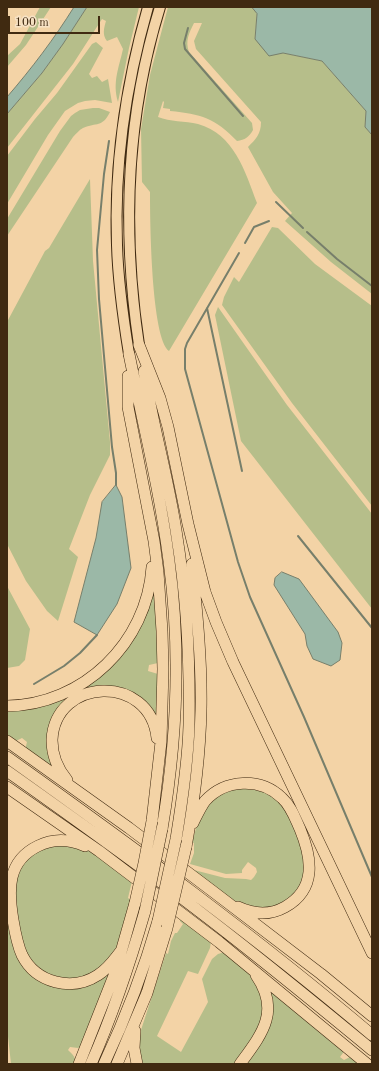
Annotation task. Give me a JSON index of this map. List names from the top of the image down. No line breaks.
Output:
{"scale_bar":"100 m"}
